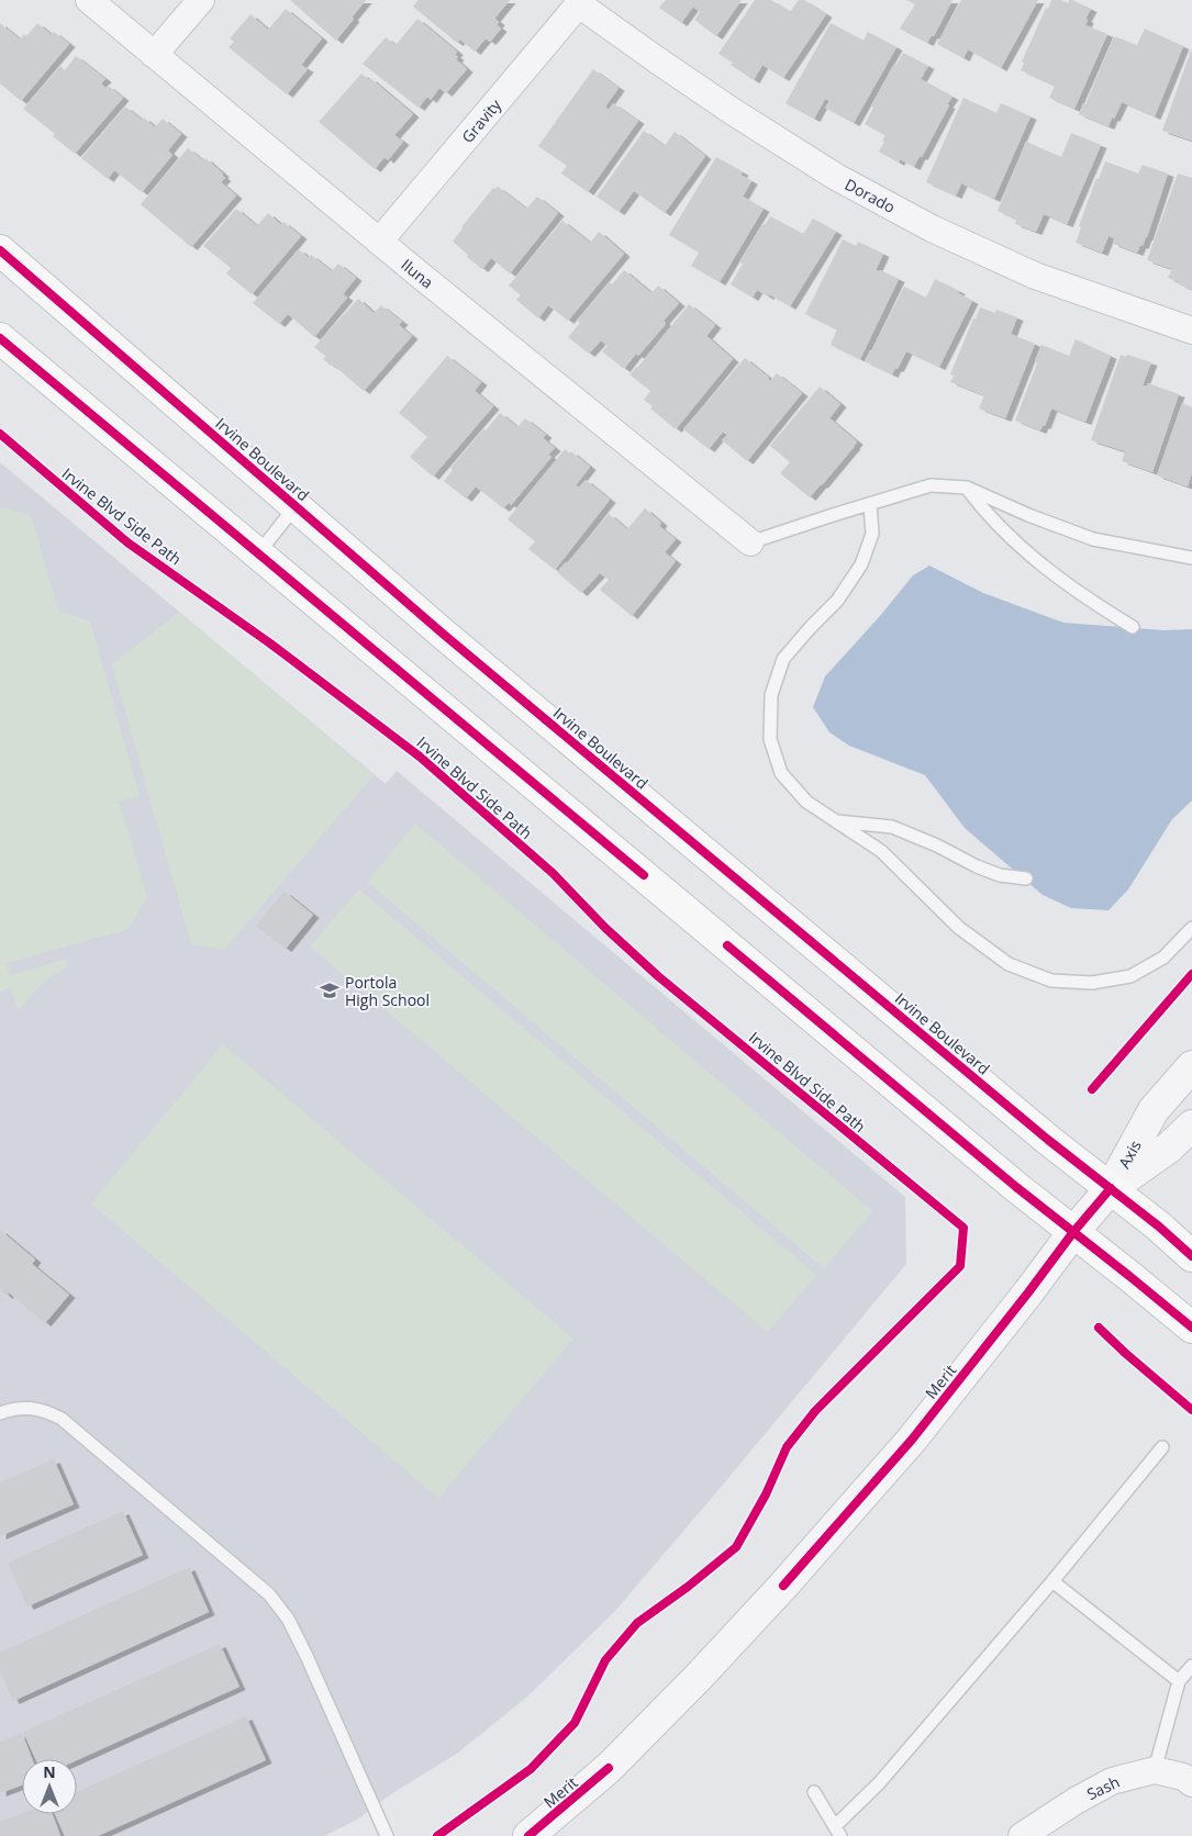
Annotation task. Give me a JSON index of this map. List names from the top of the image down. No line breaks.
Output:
{"streets":{"main road":["Irvine Boulevard"],"street":["Gravity","Dorado","Iluna","Axis","Merit","Sash"],"cycle path":["Irvine Blvd Side Path"]},"crossings":[["Gravity","Dorado"],["Gravity","Iluna"],["Irvine Boulevard","Axis"],["Irvine Boulevard","Merit"],["Axis","Merit"]],"places":{"school or university":["Portola High School"]},"north":"top"}
